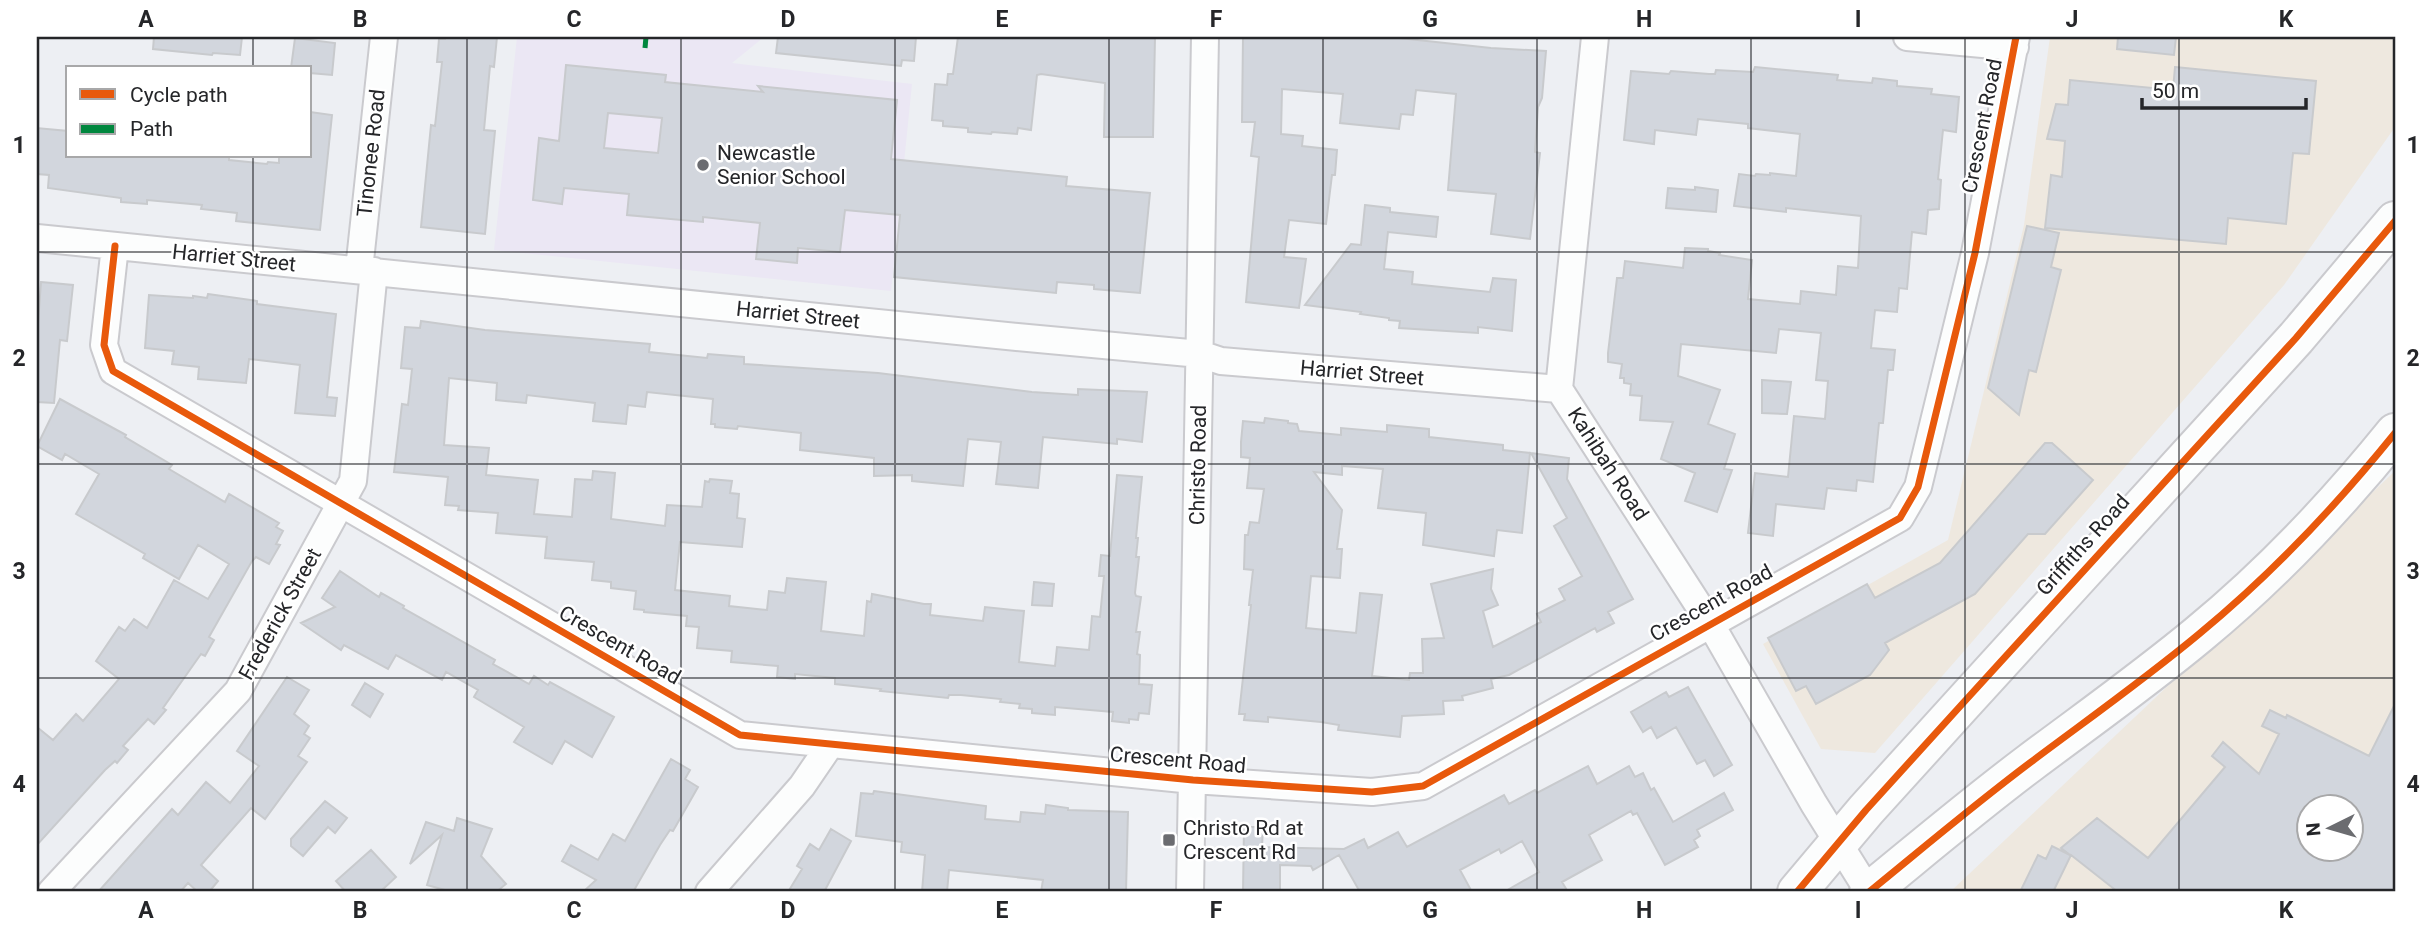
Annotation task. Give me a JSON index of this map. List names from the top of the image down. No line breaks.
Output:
{"streets":{"highway":["Griffiths Road"],"street":["Crescent Road","Tinonee Road","Harriet Street","Kahibah Road","Christo Road","Frederick Street"]},"crossings":[["Crescent Road","Harriet Street"],["Crescent Road","Kahibah Road"],["Crescent Road","Christo Road"],["Crescent Road","Frederick Street"],["Tinonee Road","Harriet Street"],["Tinonee Road","Frederick Street"],["Harriet Street","Kahibah Road"],["Harriet Street","Christo Road"],["Harriet Street","Frederick Street"],["Kahibah Road","Griffiths Road"]],"places":{"other":["Newcastle Senior School"],"transit":["Christo Rd at Crescent Rd"]},"legend":["Cycle path","Path"],"scale_bar":"50 m","north":"left","grid":{"columns":["A","B","C","D","E","F","G","H","I","J","K"],"rows":["1","2","3","4"]}}
